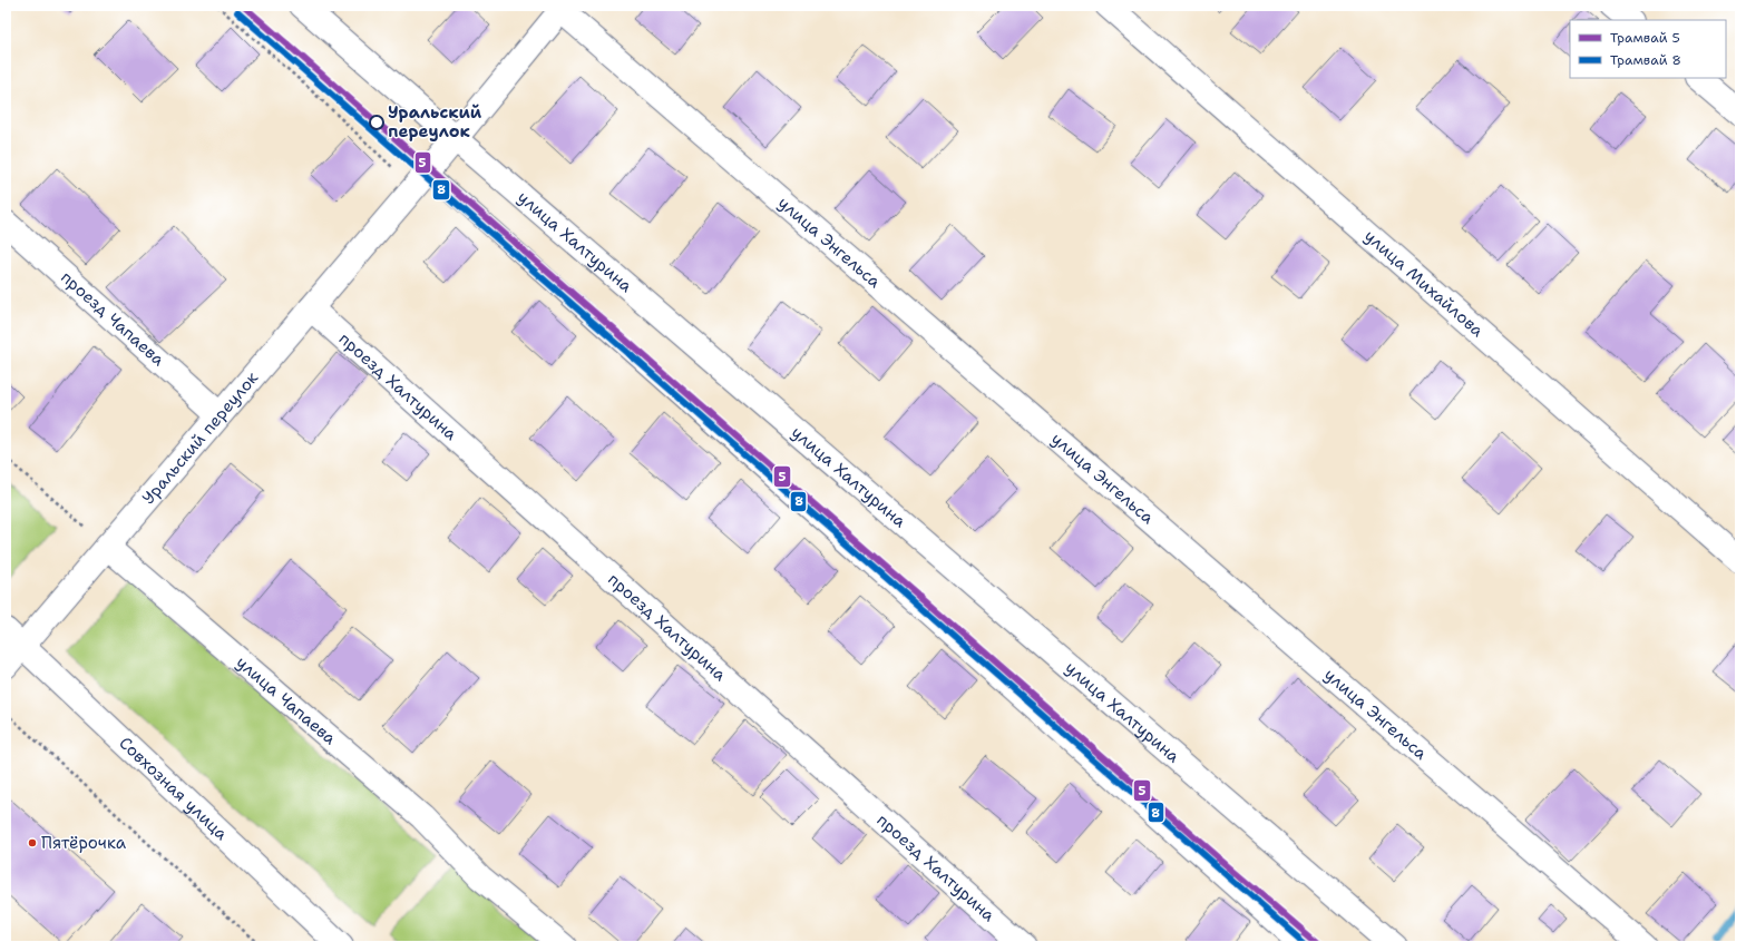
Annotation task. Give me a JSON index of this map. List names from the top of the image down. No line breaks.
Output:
{"streets":{"street":["улица Халтурина","улица Энгельса","улица Михайлова","проезд Чапаева","проезд Халтурина","Уральский переулок","улица Чапаева","Совхозная улица"]},"crossings":[["улица Халтурина","Уральский переулок"],["улица Энгельса","Уральский переулок"],["проезд Чапаева","Уральский переулок"],["проезд Халтурина","Уральский переулок"],["Уральский переулок","улица Чапаева"],["Уральский переулок","Совхозная улица"]],"places":["Уральский переулок","Пятёрочка"],"lines":["tram line 5","tram line 8"],"legend":["Трамвай 5","Трамвай 8"]}
